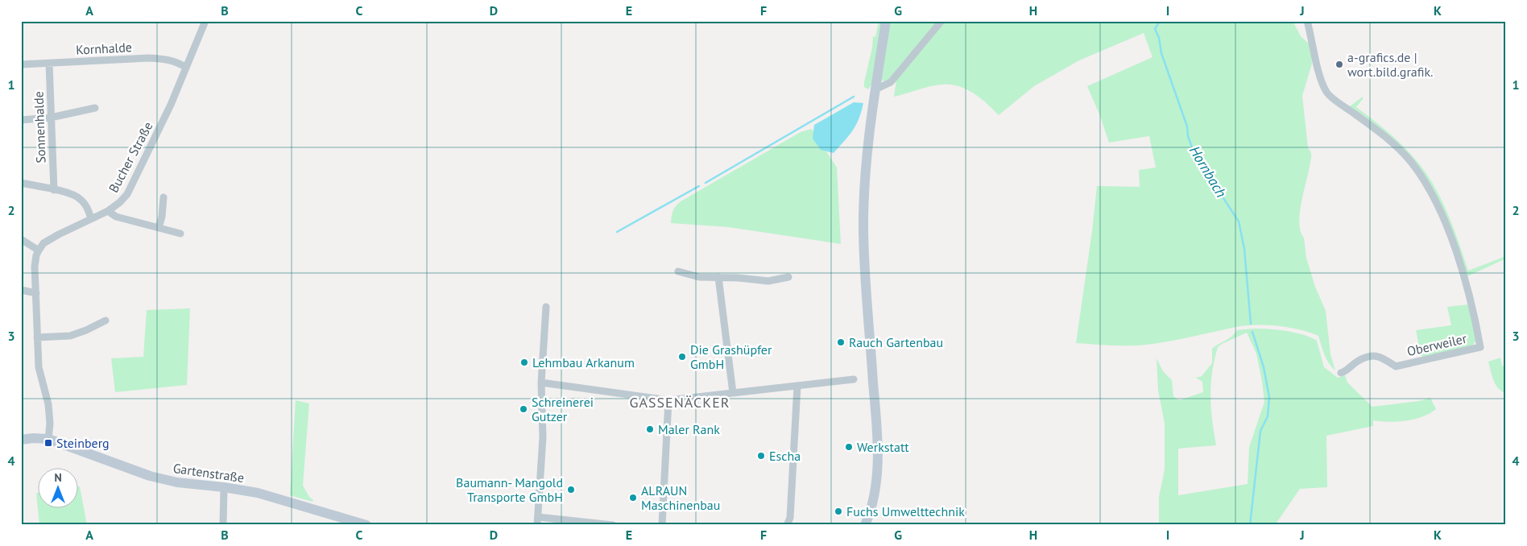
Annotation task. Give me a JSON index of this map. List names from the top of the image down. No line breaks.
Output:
{"streets":{"main road":["Gartenstraße"],"street":["Kornhalde","Sonnenhalde","Bucher Straße","Oberweiler"]},"crossings":[["Kornhalde","Sonnenhalde"],["Kornhalde","Bucher Straße"]],"districts":["GASSENÄCKER"],"water":["Hornbach"],"places":{"other":["a-grafics.de | wort.bild.grafik.","Rauch Gartenbau","Die Grashüpfer GmbH","Lehmbau Arkanum","Schreinerei Gutzer","Maler Rank","Werkstatt","Escha","Baumann- Mangold Transporte GmbH","ALRAUN Maschinenbau","Fuchs Umwelttechnik"],"transit":["Steinberg"]},"north":"top","grid":{"columns":["A","B","C","D","E","F","G","H","I","J","K"],"rows":["1","2","3","4"]}}
